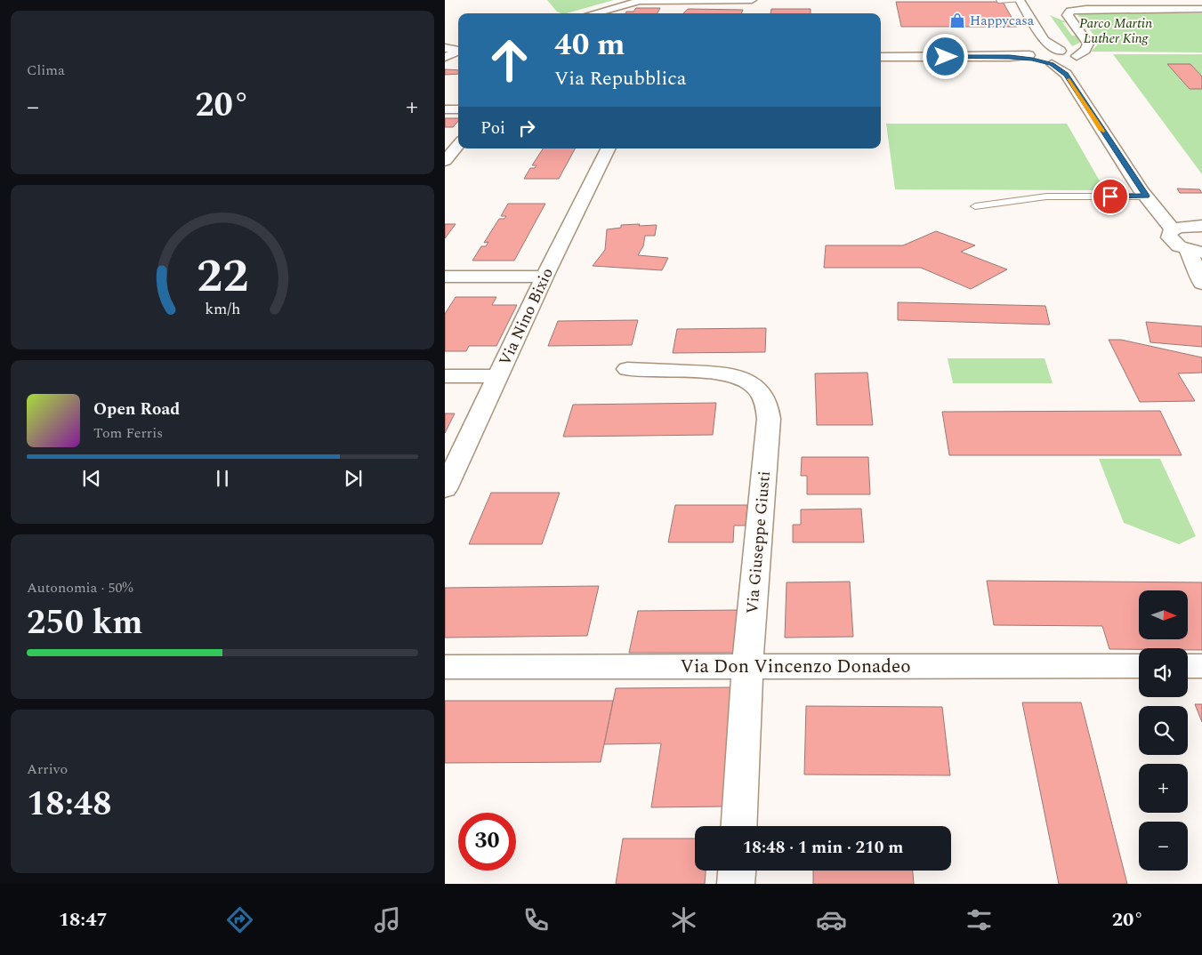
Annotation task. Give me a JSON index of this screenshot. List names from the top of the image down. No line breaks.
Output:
{"streets":{"street":["Via Nino Bixio","Via Giuseppe Giusti","Via Don Vincenzo Donadeo"]},"crossings":[["Via Giuseppe Giusti","Via Don Vincenzo Donadeo"]],"parks":["Parco Martin Luther King"],"places":{"shop":["Happycasa"]},"north":"right","page":{"tile":["Clima",["Autonomia · 50%","250 km"],["Arrivo","18:48"]],"turn":["40 m","Via Repubblica"],"heat":["−","20°","+"],"then":"Poi","song":["Open Road","Tom Ferris"],"map_buttons":["+","−"],"limit":"30","trip":"18:48 · 1 min · 210 m","tabs":["18:47","20°"],"gauge":["22","km/h"]}}
